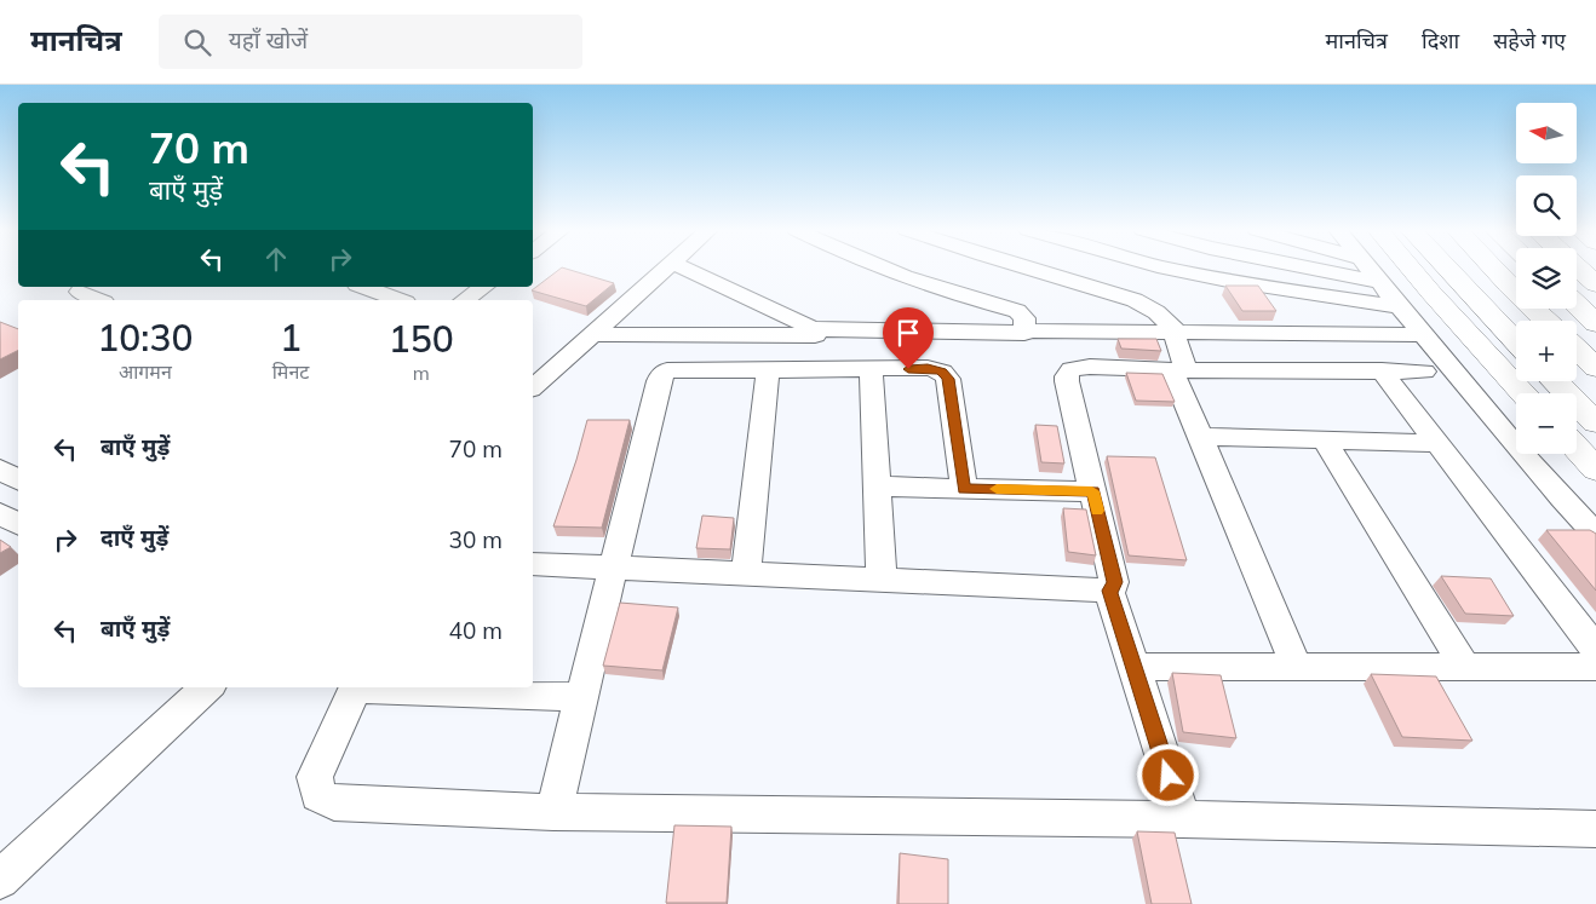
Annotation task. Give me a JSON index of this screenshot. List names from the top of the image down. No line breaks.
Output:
{"north":"left","page":{"header":"मानचित्र","search":"यहाँ खोजें","nav":["मानचित्र","दिशा","सहेजे गए"],"map_buttons":["+","−"],"turn":["70 m","बाएँ मुड़ें"],"eta":["10:30","आगमन","1","मिनट","150","m"],"list":[{"name":"बाएँ मुड़ें","value":"70 m"},{"name":"दाएँ मुड़ें","value":"30 m"},{"name":"बाएँ मुड़ें","value":"40 m"}]}}
